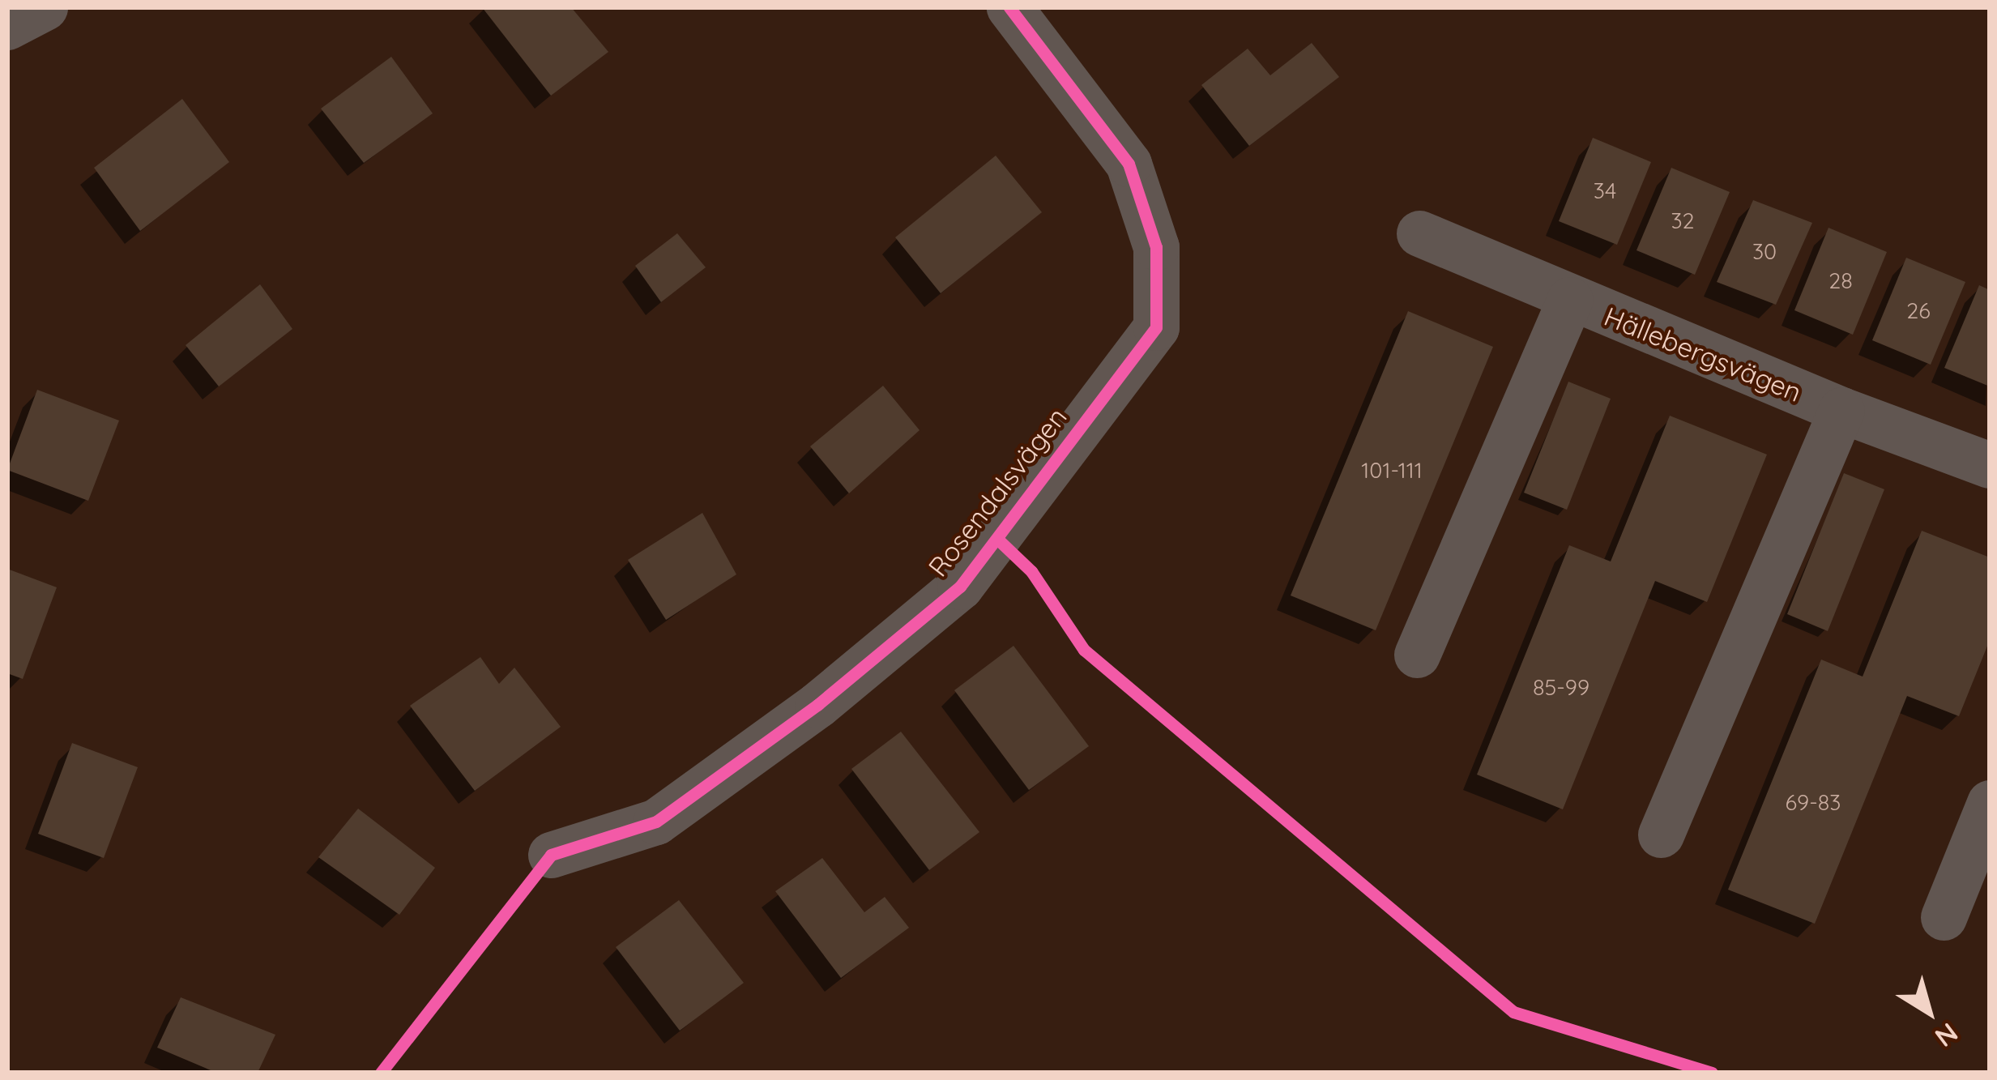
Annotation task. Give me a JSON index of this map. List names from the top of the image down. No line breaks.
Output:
{"streets":{"street":["Hällebergsvägen","Rosendalsvägen"]},"house_numbers":["34","32","30","28","26","101-111","85-99","69-83"],"north":"bottom right"}
